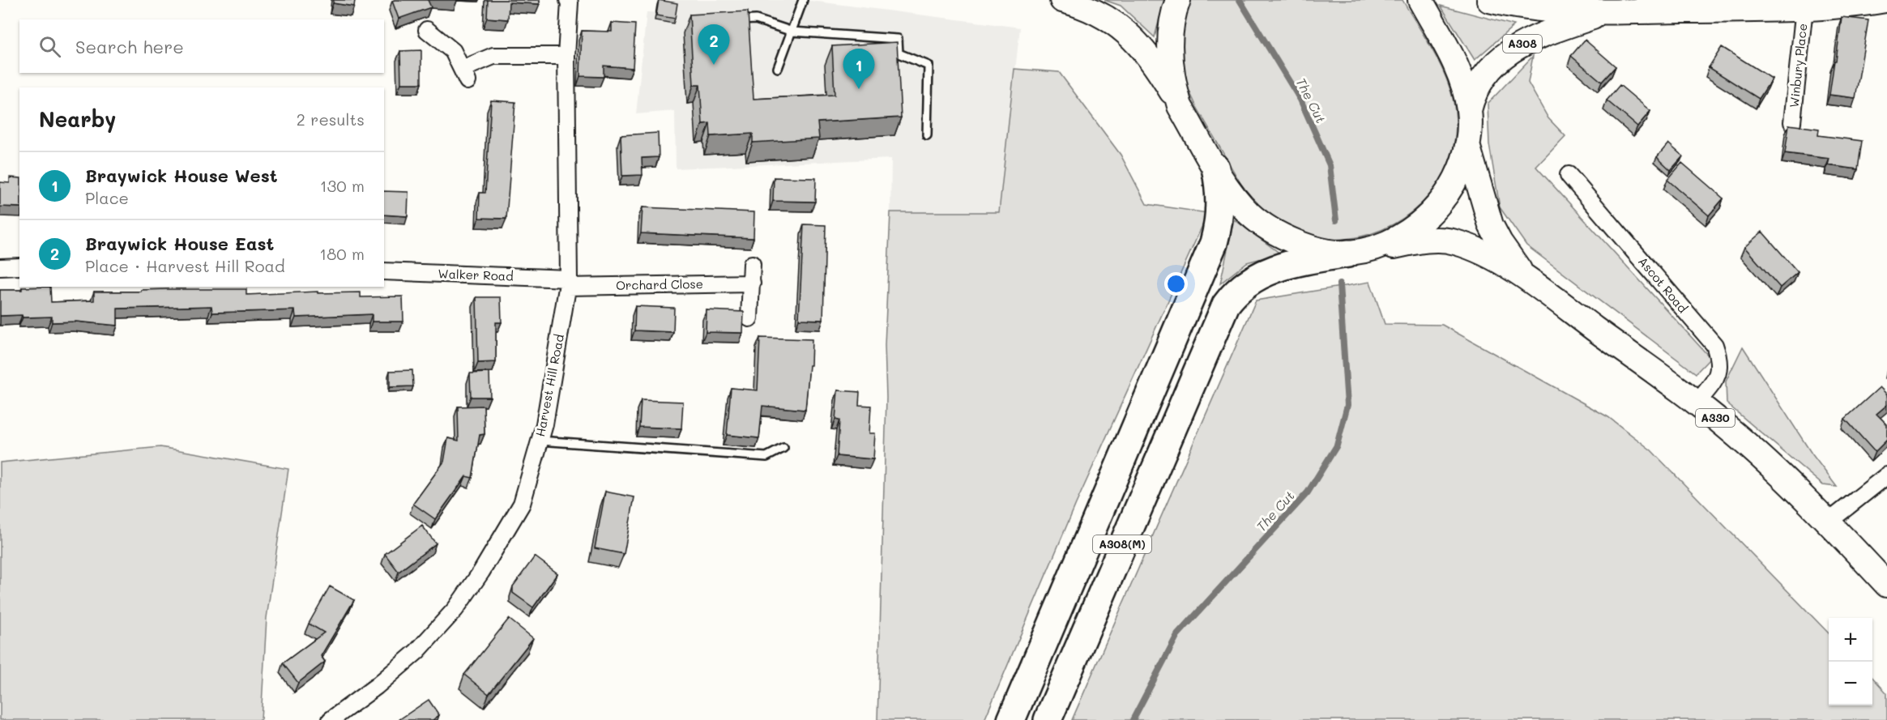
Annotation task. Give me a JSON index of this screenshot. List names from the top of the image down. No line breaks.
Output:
{"streets":{"highway":["A308(M)"],"main road":["A308","A330"],"street":["Winbury Place","Walker Road","Orchard Close","Ascot Road","Harvest Hill Road"]},"crossings":[["A308","Winbury Place"],["Walker Road","Orchard Close"],["Walker Road","Harvest Hill Road"],["Orchard Close","Harvest Hill Road"],["Ascot Road","A330"],["A330","A308(M)"]],"water":["The Cut"],"page":{"search":"Search here","pins":["2","1"],"heading":["Nearby","2 results"],"list":[{"mark":"1","name":"Braywick House West","note":"Place","value":"130 m"},{"mark":"2","name":"Braywick House East","note":"Place · Harvest Hill Road","value":"180 m"}],"map_buttons":["+","−"]}}
